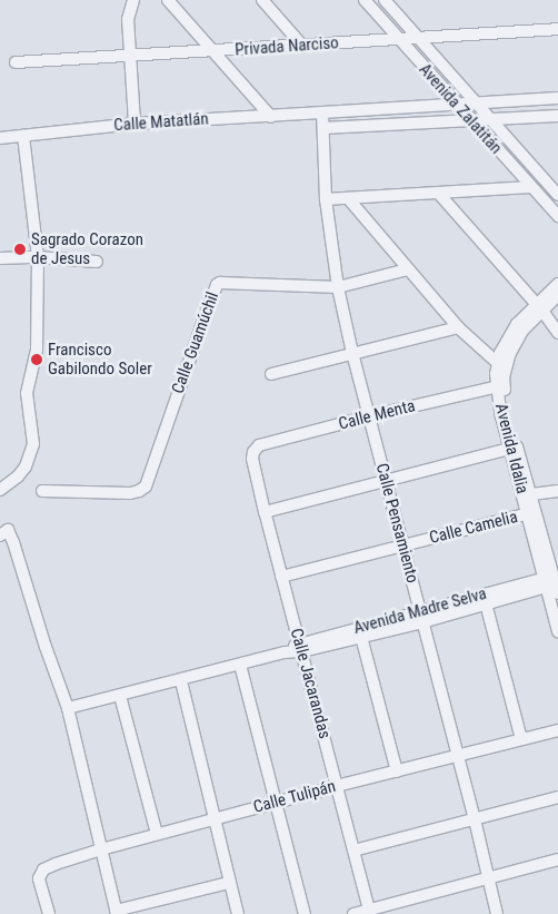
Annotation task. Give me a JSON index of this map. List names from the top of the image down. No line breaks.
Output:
{"streets":{"street":["Privada Narciso","Avenida Zalatitán","Calle Matatlán","Calle Guamúchil","Calle Menta","Avenida Idalia","Calle Pensamiento","Calle Camelia","Avenida Madre Selva","Calle Jacarandas","Calle Tulipán"]},"crossings":[["Privada Narciso","Avenida Zalatitán"],["Avenida Zalatitán","Calle Matatlán"],["Calle Guamúchil","Calle Pensamiento"],["Calle Menta","Avenida Idalia"],["Calle Menta","Calle Pensamiento"],["Calle Menta","Calle Jacarandas"],["Avenida Idalia","Calle Camelia"],["Avenida Idalia","Avenida Madre Selva"],["Calle Pensamiento","Calle Camelia"],["Calle Pensamiento","Avenida Madre Selva"],["Calle Pensamiento","Calle Tulipán"],["Calle Camelia","Calle Jacarandas"],["Avenida Madre Selva","Calle Jacarandas"],["Calle Jacarandas","Calle Tulipán"]],"places":["Sagrado Corazon de Jesus","Francisco Gabilondo Soler"]}
